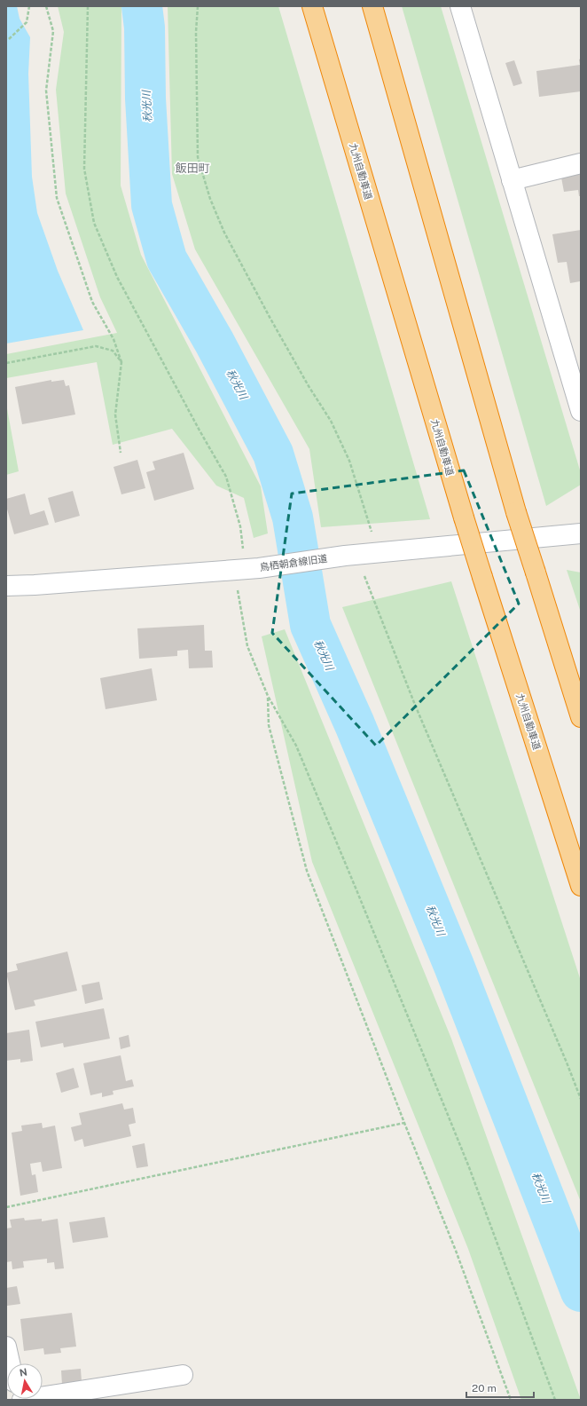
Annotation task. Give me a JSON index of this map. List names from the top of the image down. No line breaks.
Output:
{"streets":{"highway":["九州自動車道"],"street":["鳥栖朝倉線旧道"]},"districts":["飯田町"],"water":["秋光川"],"scale_bar":"20 m","north":"top"}
